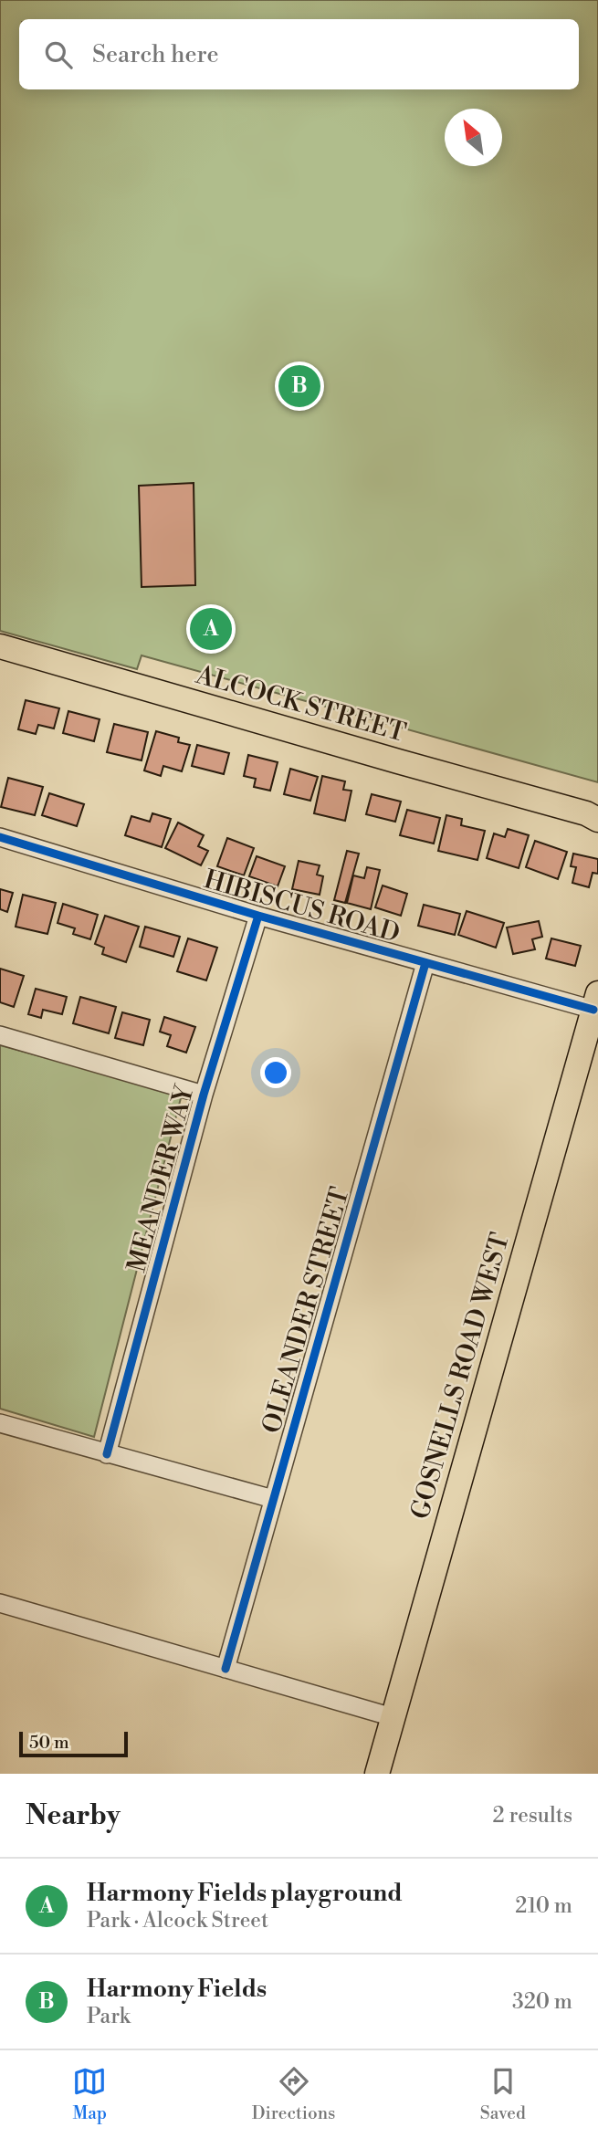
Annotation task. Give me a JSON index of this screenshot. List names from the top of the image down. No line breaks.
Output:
{"streets":{"main road":["ALCOCK STREET","GOSNELLS ROAD WEST"],"street":["HIBISCUS ROAD","MEANDER WAY","OLEANDER STREET"]},"crossings":[["HIBISCUS ROAD","MEANDER WAY"],["HIBISCUS ROAD","OLEANDER STREET"],["HIBISCUS ROAD","GOSNELLS ROAD WEST"]],"scale_bar":"50 m","north":"top left","page":{"search":"Search here","pins":["B","A"],"scale":"50 m","heading":["Nearby","2 results"],"list":[{"mark":"A","name":"Harmony Fields playground","note":"Park · Alcock Street","value":"210 m"},{"mark":"B","name":"Harmony Fields","note":"Park","value":"320 m"}],"nav":["Map","Directions","Saved"]}}
